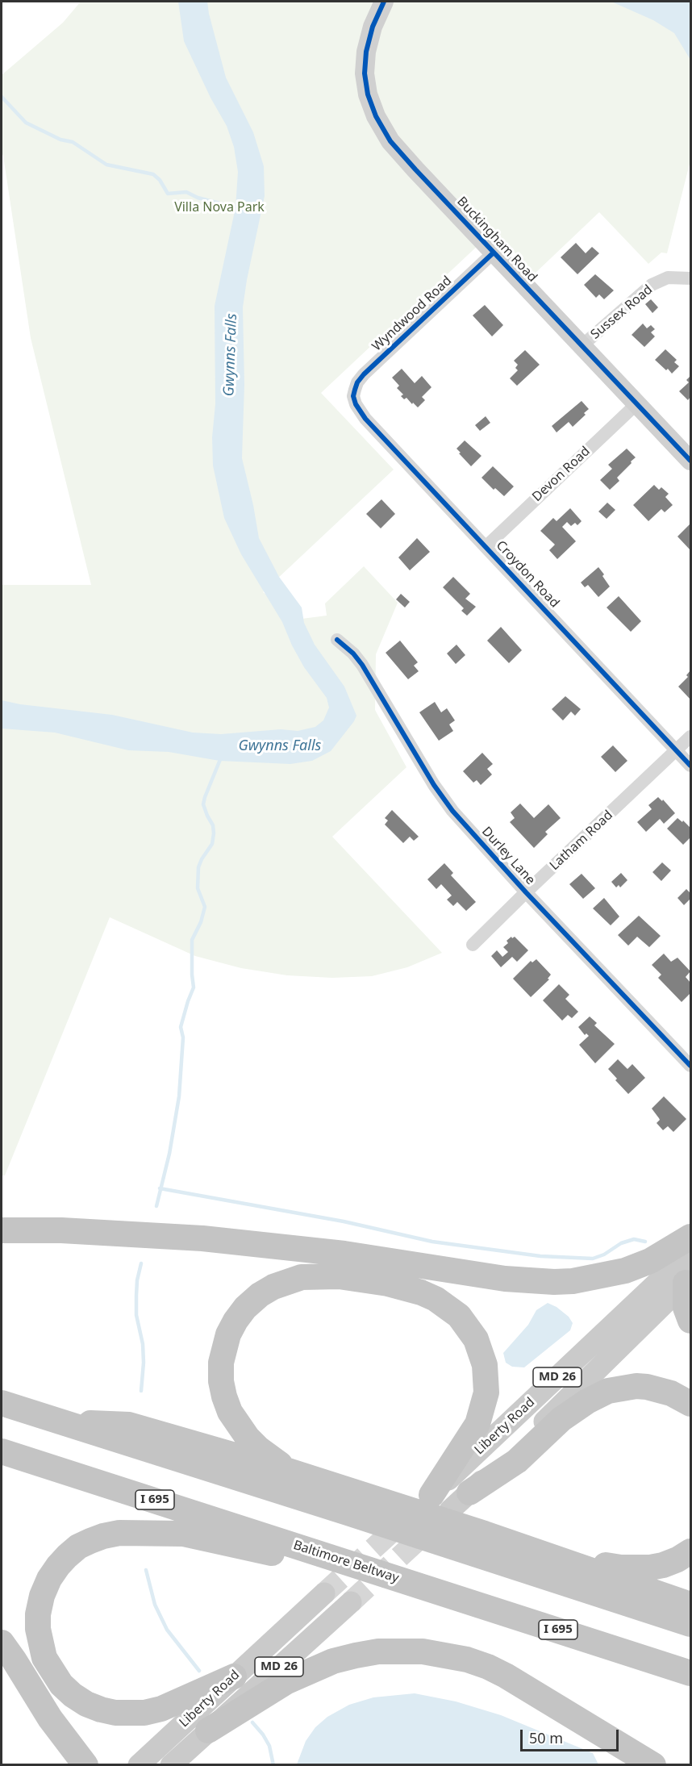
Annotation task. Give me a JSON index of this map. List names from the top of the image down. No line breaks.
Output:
{"streets":{"highway":["I 695","Baltimore Beltway"],"main road":["MD 26","Liberty Road"],"street":["Buckingham Road","Sussex Road","Wyndwood Road","Devon Road","Croydon Road","Latham Road","Durley Lane"]},"crossings":[["Buckingham Road","Sussex Road"],["Buckingham Road","Wyndwood Road"],["Buckingham Road","Devon Road"],["Wyndwood Road","Croydon Road"],["Devon Road","Croydon Road"],["Croydon Road","Latham Road"],["Latham Road","Durley Lane"],["I 695","Baltimore Beltway"]],"water":["Gwynns Falls"],"parks":["Villa Nova Park"],"scale_bar":"50 m"}
